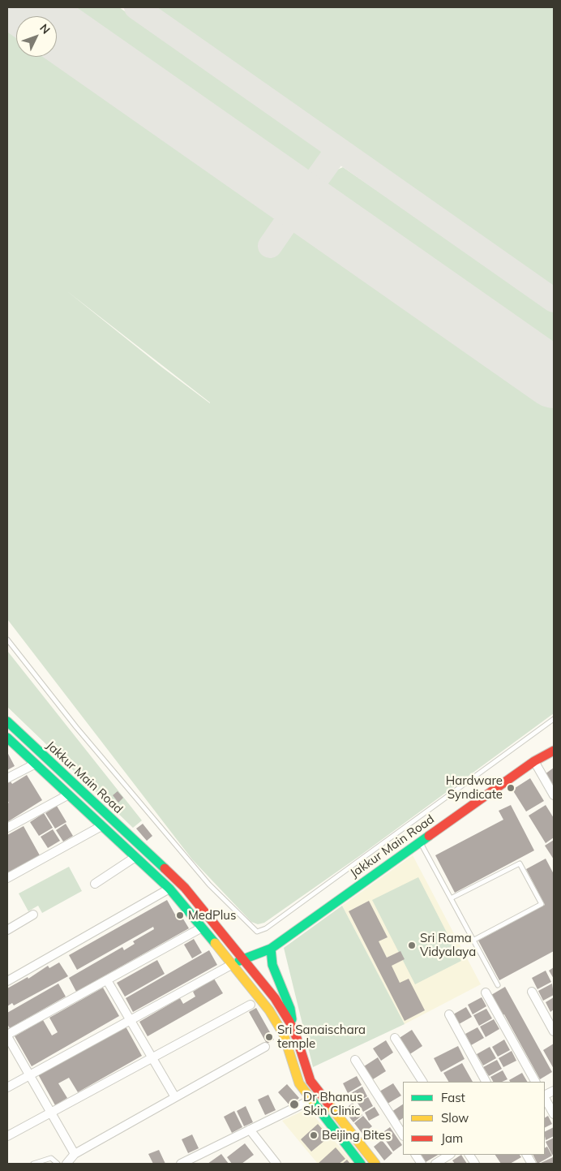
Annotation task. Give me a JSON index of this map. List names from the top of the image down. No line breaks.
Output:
{"streets":{"main road":["Jakkur Main Road"]},"places":["Hardware Syndicate","MedPlus","Sri Rama Vidyalaya","Sri Sanaischara temple","Dr Bhanus Skin Clinic","Beijing Bites"],"legend":["Fast","Slow","Jam"],"north":"top right"}
